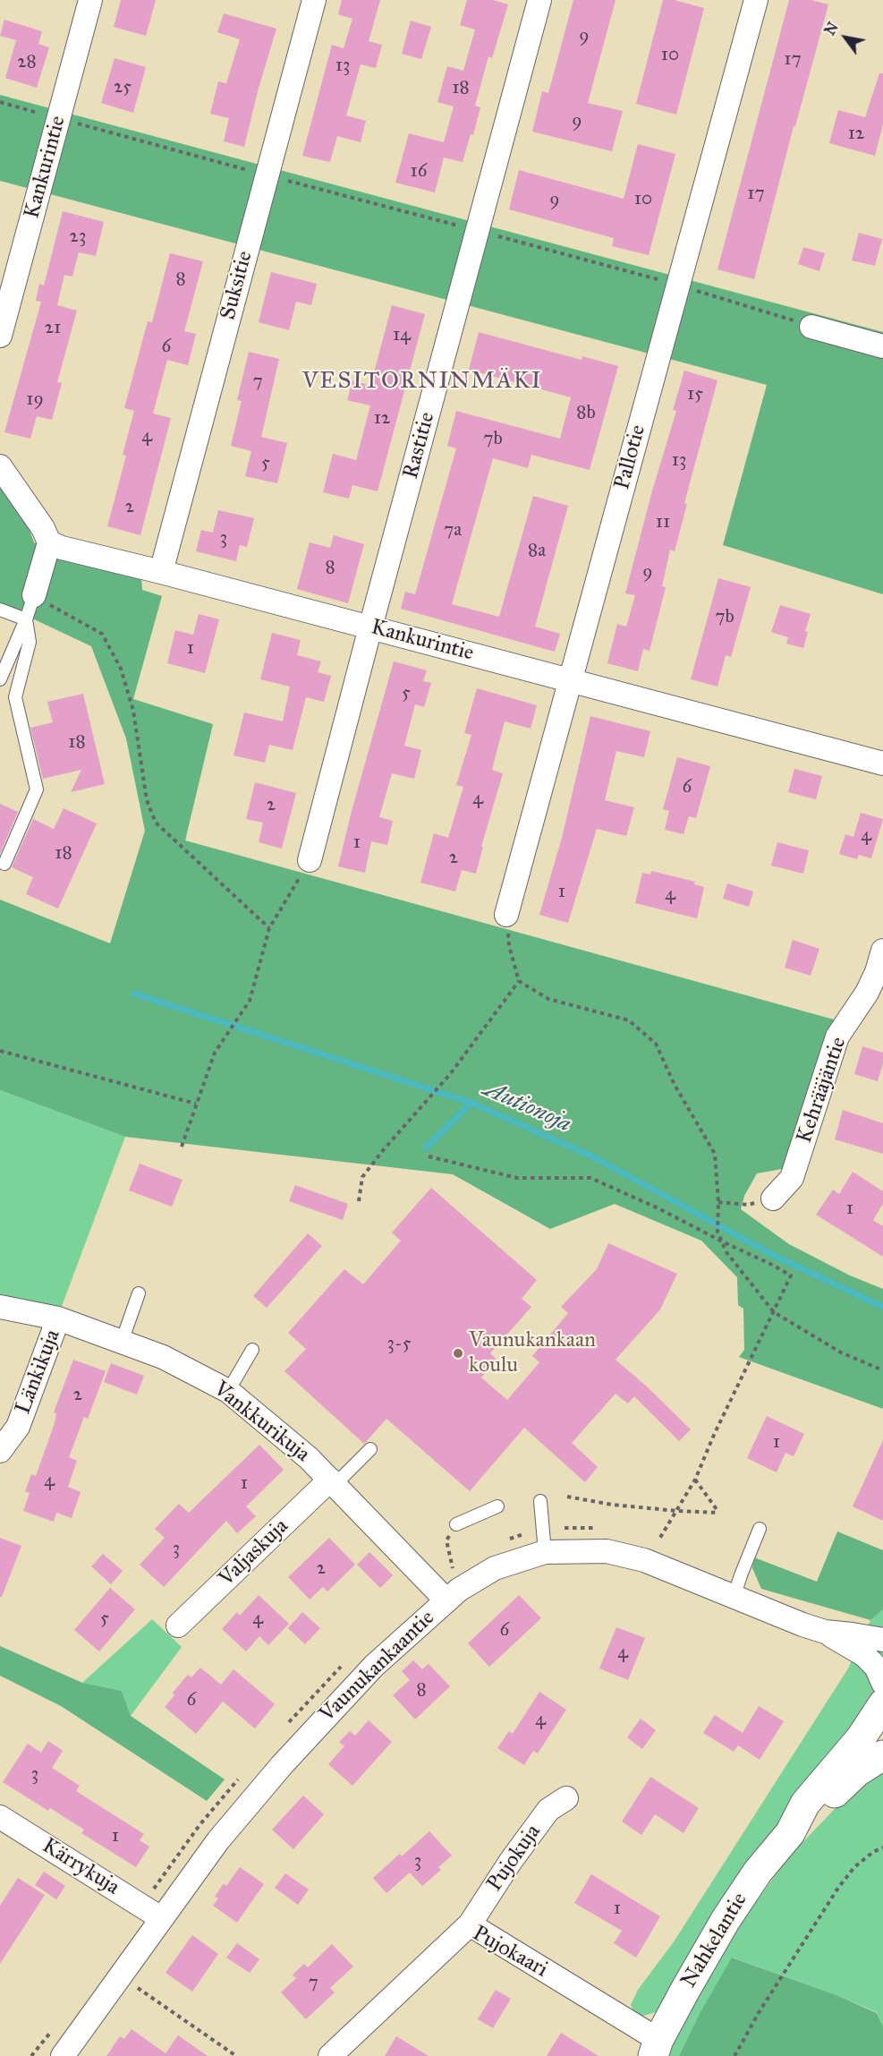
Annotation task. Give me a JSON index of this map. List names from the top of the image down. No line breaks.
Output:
{"streets":{"main road":["Nahkelantie"],"street":["Kankurintie","Suksitie","Rastitie","Pallotie","Kehrääjäntie","Länkikuja","Vankkurikuja","Valjaskuja","Vaunukankaantie","Pujokuja","Kärrykuja","Pujokaari"]},"crossings":[["Kankurintie","Suksitie"],["Kankurintie","Rastitie"],["Kankurintie","Pallotie"],["Länkikuja","Vankkurikuja"],["Vankkurikuja","Valjaskuja"],["Vankkurikuja","Vaunukankaantie"],["Vaunukankaantie","Kärrykuja"],["Pujokuja","Pujokaari"],["Nahkelantie","Pujokaari"]],"districts":["VESITORNINMÄKI"],"water":["Autionoja"],"places":["Vaunukankaan koulu"],"house_numbers":["9","10","17","28","13","25","18","9","12","16","17","10","9","23","8","21","14","6","7","15","19","8b","12","4","7b","13","5","2","11","7a","3","8a","8","9","7b","1","5","18","6","4","2","4","1","18","2","1","4","1","3-5","2","1","4","1","3","2","5","4","6","4","8","6","4","3","1","3","1","7"],"north":"top left"}
